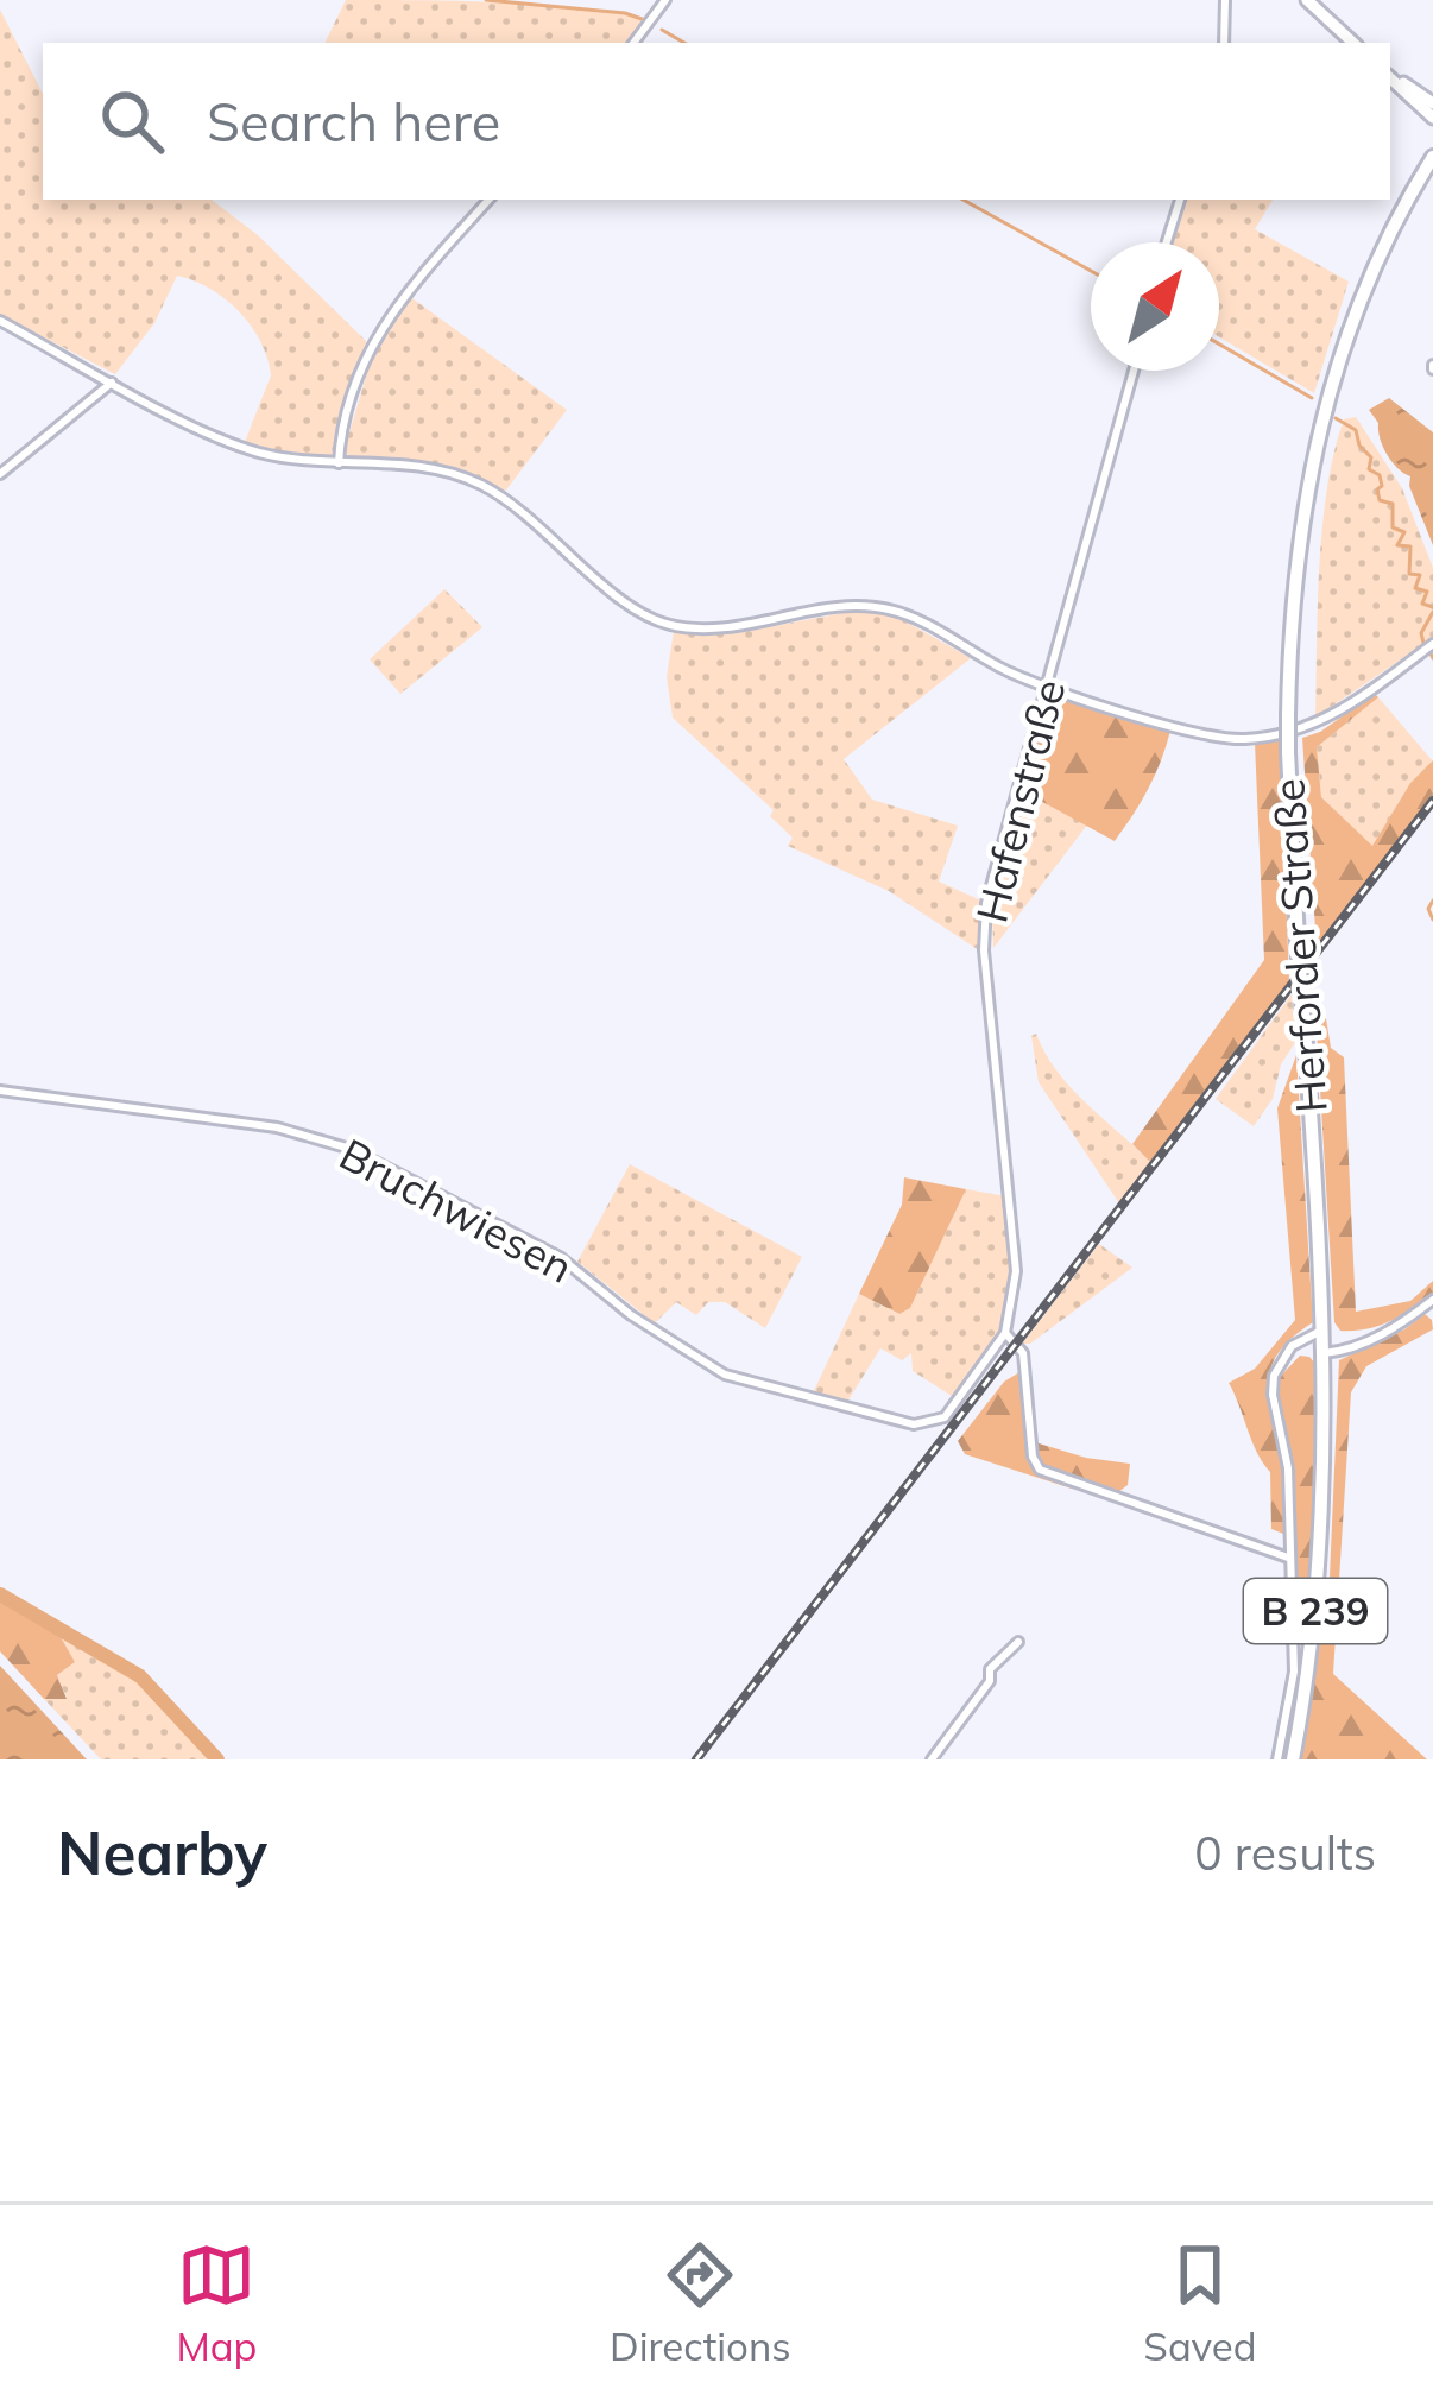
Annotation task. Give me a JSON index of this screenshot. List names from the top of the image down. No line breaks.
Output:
{"streets":{"main road":["Herforder Straße","B 239"],"street":["Hafenstraße","Bruchwiesen"]},"crossings":[["Hafenstraße","Bruchwiesen"]],"north":"top right","page":{"search":"Search here","heading":["Nearby","0 results"],"nav":["Map","Directions","Saved"]}}
